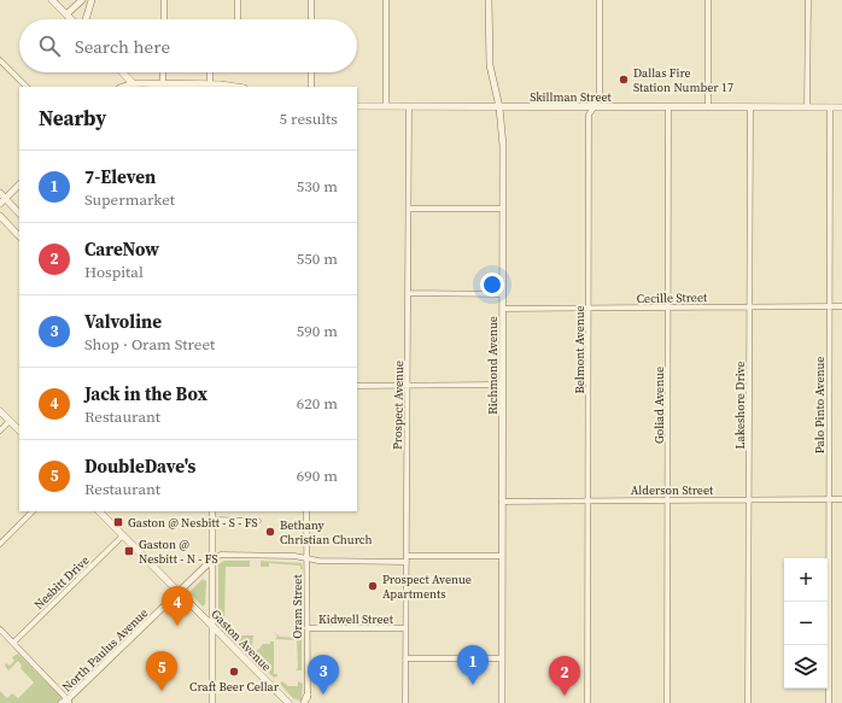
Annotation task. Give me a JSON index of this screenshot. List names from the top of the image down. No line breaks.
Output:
{"streets":{"main road":["Skillman Street","Gaston Avenue"],"street":["Cecille Street","Belmont Avenue","Richmond Avenue","Prospect Avenue","Goliad Avenue","Lakeshore Drive","Palo Pinto Avenue","Alderson Street","Nesbitt Drive","Oram Street","Kidwell Street","North Paulus Avenue"]},"crossings":[["Skillman Street","Belmont Avenue"],["Skillman Street","Richmond Avenue"],["Skillman Street","Prospect Avenue"],["Skillman Street","Goliad Avenue"],["Skillman Street","Lakeshore Drive"],["Skillman Street","Palo Pinto Avenue"],["Cecille Street","Belmont Avenue"],["Cecille Street","Richmond Avenue"],["Cecille Street","Goliad Avenue"],["Cecille Street","Lakeshore Drive"],["Cecille Street","Palo Pinto Avenue"],["Belmont Avenue","Alderson Street"],["Richmond Avenue","Alderson Street"],["Prospect Avenue","Kidwell Street"],["Goliad Avenue","Alderson Street"],["Lakeshore Drive","Alderson Street"],["Palo Pinto Avenue","Alderson Street"],["Nesbitt Drive","Gaston Avenue"],["Oram Street","Kidwell Street"],["Gaston Avenue","North Paulus Avenue"]],"places":{"other":["Dallas Fire Station Number 17","Bethany Christian Church","Prospect Avenue Apartments","Craft Beer Cellar"],"transit":["Gaston @ Nesbitt - S - FS","Gaston @ Nesbitt - N - FS"]},"page":{"search":"Search here","heading":["Nearby","5 results"],"list":[{"mark":"1","name":"7-Eleven","note":"Supermarket","value":"530 m"},{"mark":"2","name":"CareNow","note":"Hospital","value":"550 m"},{"mark":"3","name":"Valvoline","note":"Shop · Oram Street","value":"590 m"},{"mark":"4","name":"Jack in the Box","note":"Restaurant","value":"620 m"},{"mark":"5","name":"DoubleDave's","note":"Restaurant","value":"690 m"}],"map_buttons":["+","−"],"pins":["4","1","5","3","2"]}}
